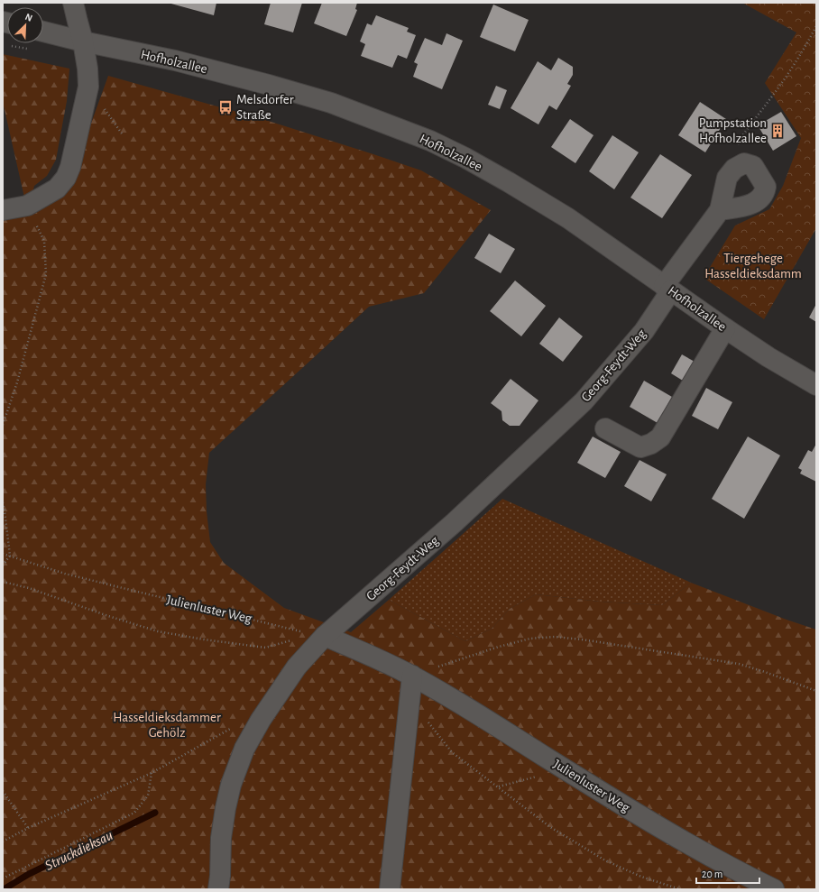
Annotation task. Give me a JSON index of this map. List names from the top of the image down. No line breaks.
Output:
{"streets":{"street":["Hofholzallee","Georg-Feydt-Weg","Julienluster Weg"]},"crossings":[["Hofholzallee","Georg-Feydt-Weg"],["Georg-Feydt-Weg","Julienluster Weg"]],"water":["Struckdieksau"],"parks":["Tiergehege Hasseldieksdamm","Hasseldieksdammer Gehölz"],"places":{"bus stop":["Melsdorfer Straße"],"building":["Pumpstation Hofholzallee"]},"scale_bar":"20 m","north":"top right"}
